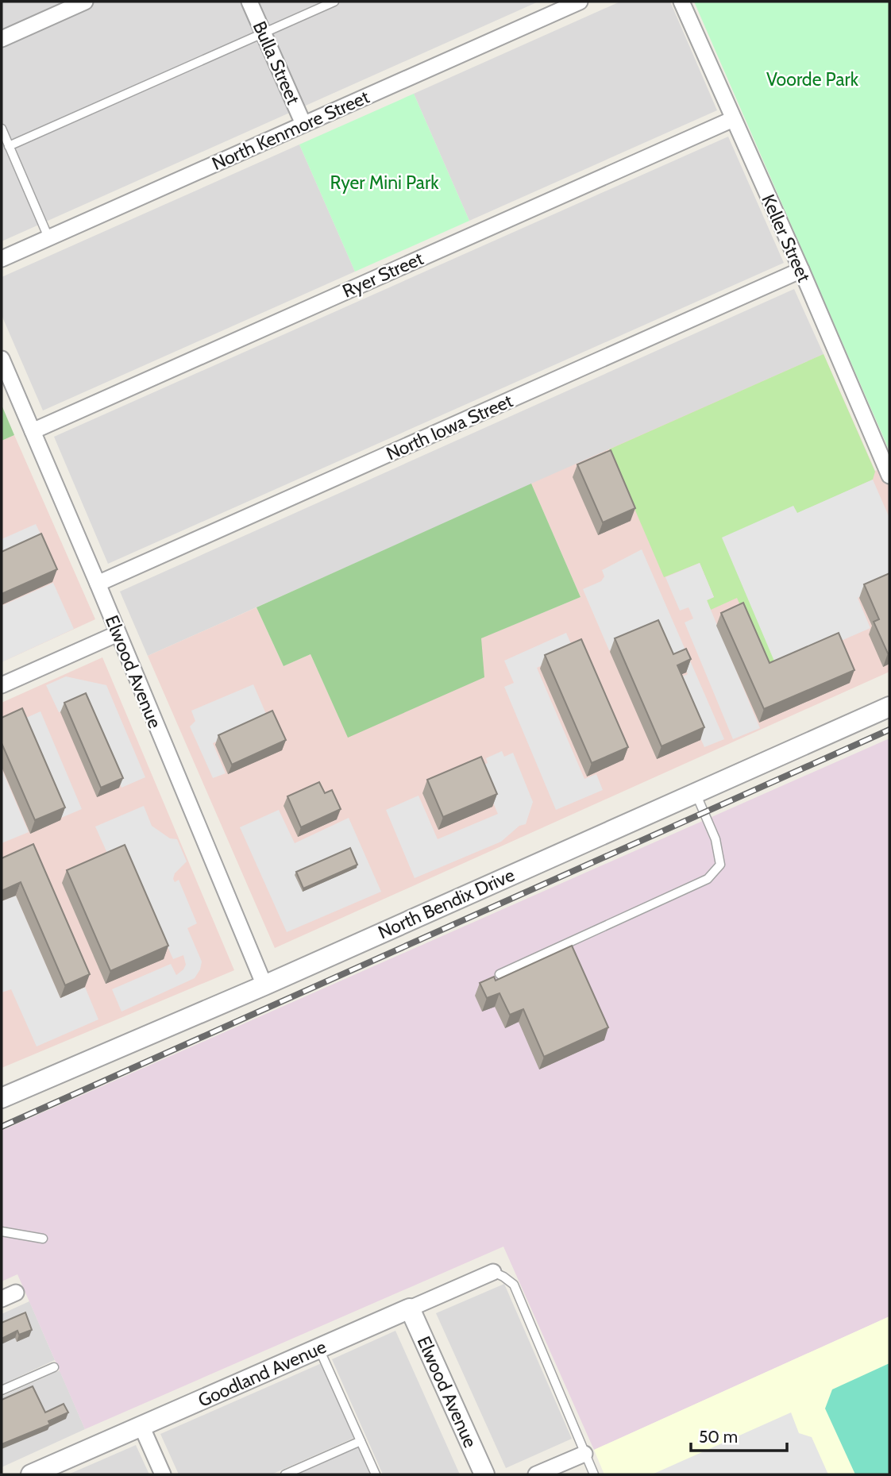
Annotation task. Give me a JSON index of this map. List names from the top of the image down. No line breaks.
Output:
{"streets":{"street":["Bulla Street","North Kenmore Street","Keller Street","Ryer Street","North Iowa Street","Elwood Avenue","North Bendix Drive","Goodland Avenue"]},"crossings":[["Bulla Street","North Kenmore Street"],["Keller Street","Ryer Street"],["Keller Street","North Iowa Street"],["Ryer Street","Elwood Avenue"],["North Iowa Street","Elwood Avenue"],["Elwood Avenue","North Bendix Drive"],["Elwood Avenue","Goodland Avenue"]],"parks":["Voorde Park","Ryer Mini Park"],"scale_bar":"50 m"}
